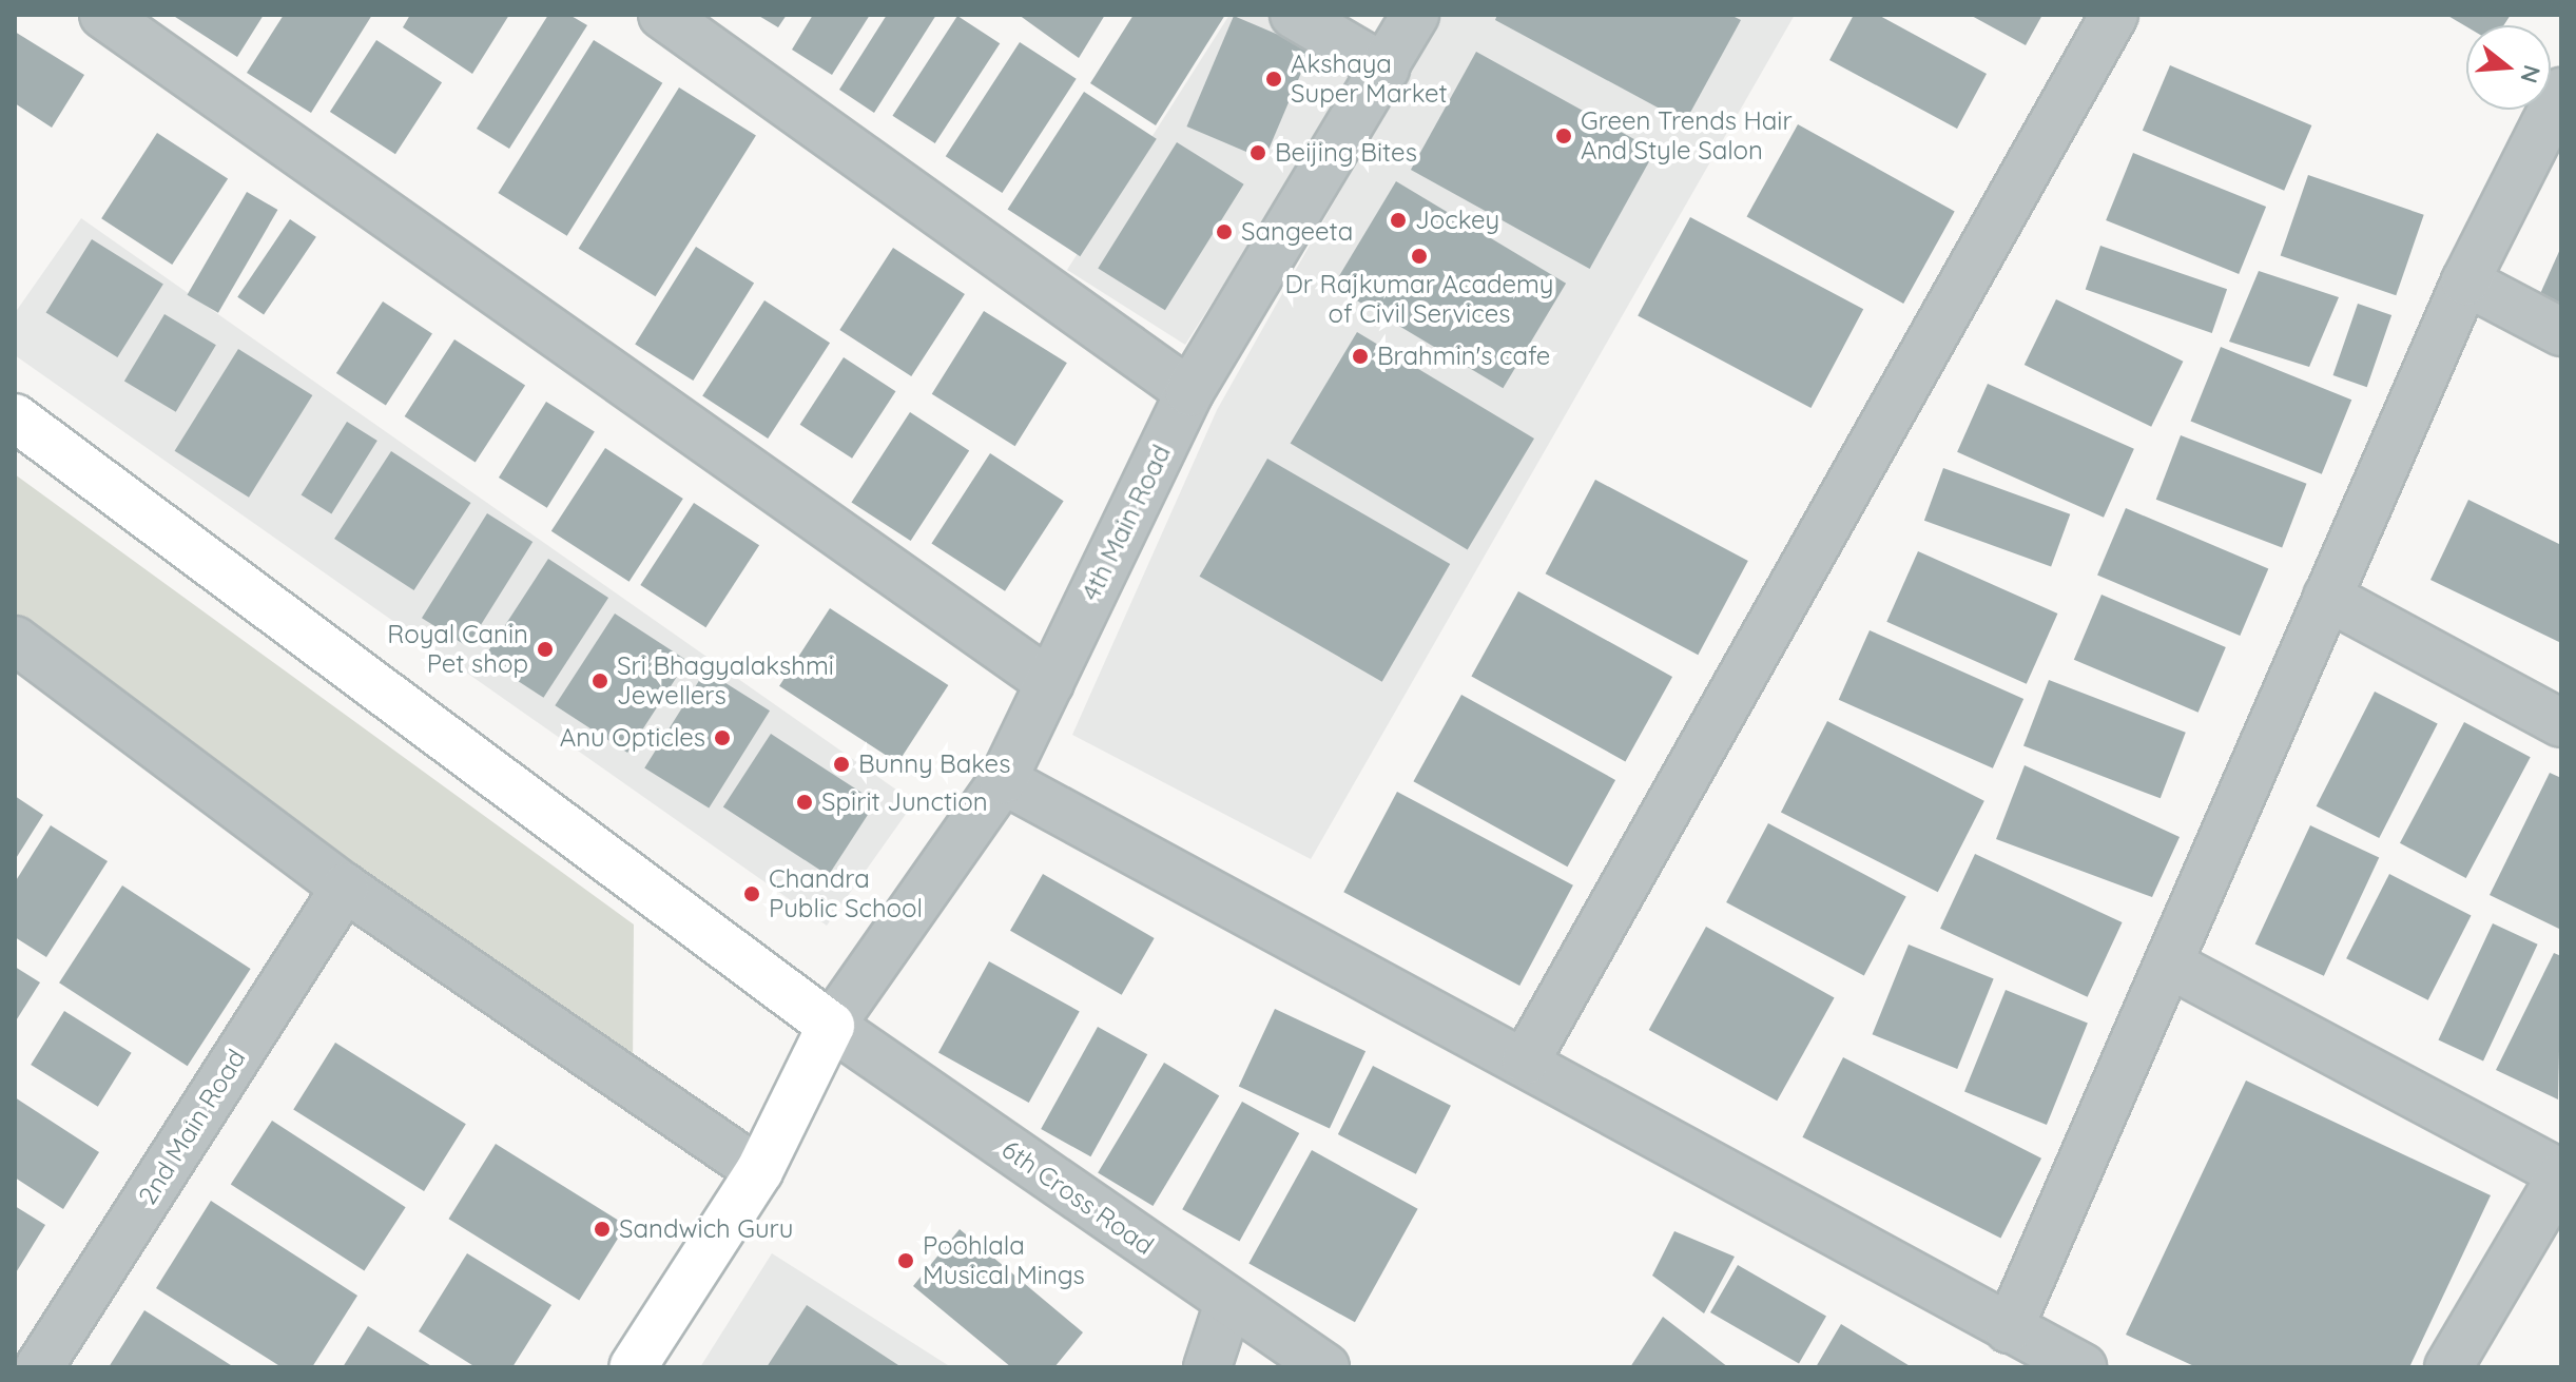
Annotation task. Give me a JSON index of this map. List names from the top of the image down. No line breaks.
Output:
{"streets":{"street":["4th Main Road","2nd Main Road","6th Cross Road"]},"crossings":[["4th Main Road","6th Cross Road"]],"places":["Akshaya Super Market","Green Trends Hair And Style Salon","Beijing Bites","Jockey","Sangeeta","Dr Rajkumar Academy of Civil Services","Brahmin's cafe","Royal Canin Pet shop","Sri Bhagyalakshmi Jewellers","Anu Opticles","Bunny Bakes","Spirit Junction","Chandra Public School","Sandwich Guru","Poohlala Musical Mings"],"north":"right"}
